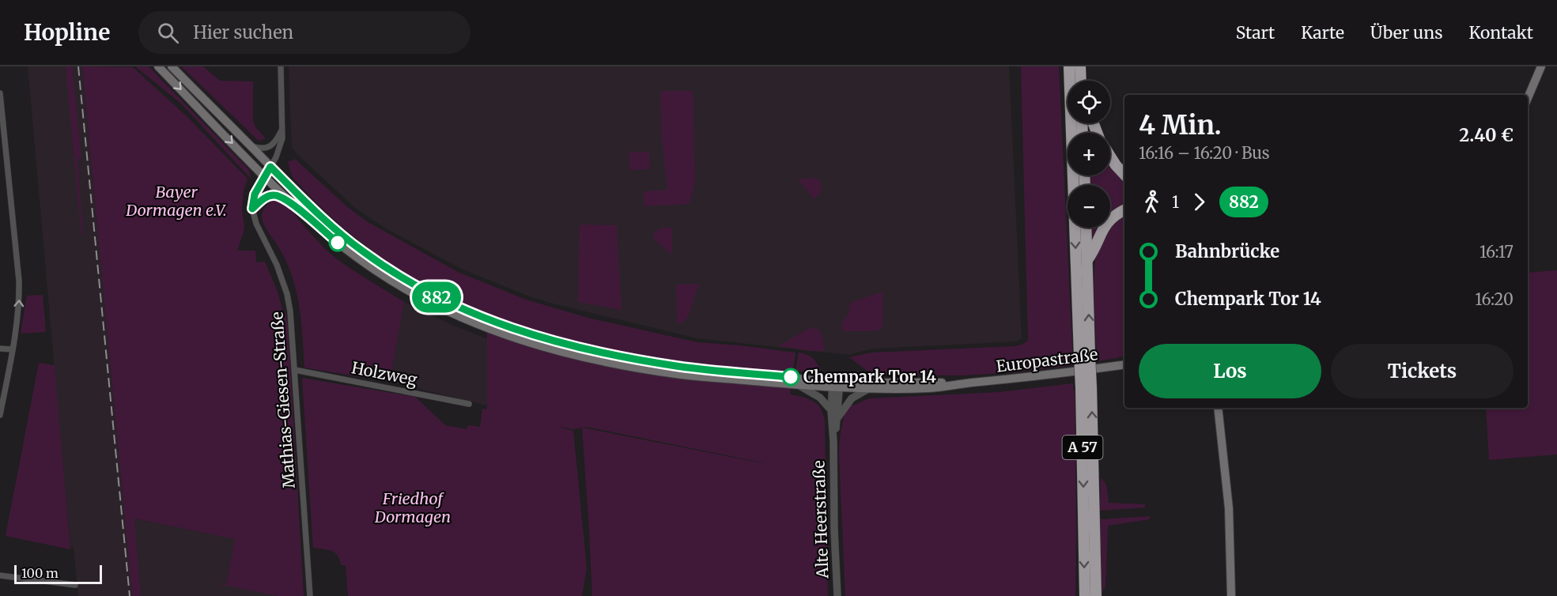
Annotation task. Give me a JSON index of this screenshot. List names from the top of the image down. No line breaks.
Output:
{"streets":{"highway":["A 57"],"main road":["Europastraße"],"street":["Holzweg","Mathias-Giesen-Straße","Alte Heerstraße"]},"crossings":[["Europastraße","Alte Heerstraße"],["Holzweg","Mathias-Giesen-Straße"]],"parks":["Bayer Dormagen e.V.","Friedhof Dormagen"],"places":["Chempark Tor 14"],"lines":["bus line 882"],"scale_bar":"100 m","page":{"header":"Hopline","search":"Hier suchen","nav":["Start","Karte","Über uns","Kontakt"],"on_map":"882","map_buttons":["+","−"],"heading":["4 Min.","16:16 – 16:20 · Bus","2.40 €"],"legs":["1","882"],"list":[{"name":"Bahnbrücke","value":"16:17"},{"name":"Chempark Tor 14","value":"16:20"}],"buttons":["Los","Tickets"],"scale":"100 m"}}
